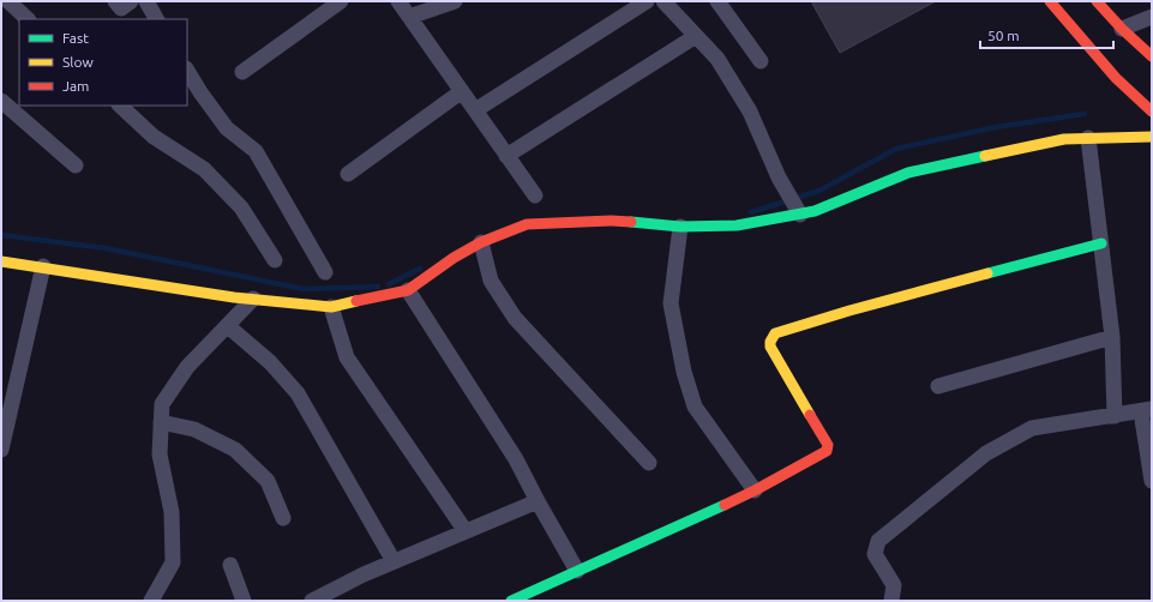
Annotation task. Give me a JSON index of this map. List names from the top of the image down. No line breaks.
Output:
{"legend":["Fast","Slow","Jam"],"scale_bar":"50 m"}
